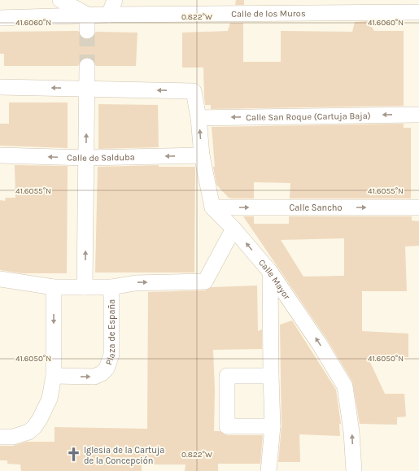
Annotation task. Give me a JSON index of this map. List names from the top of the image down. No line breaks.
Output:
{"streets":{"street":["Calle de los Muros","Calle San Roque (Cartuja Baja)","Calle de Salduba","Calle Sancho","Calle Mayor","Plaza de España"]},"crossings":[["Calle Sancho","Calle Mayor"]],"one_way":["Calle San Roque (Cartuja Baja)","Calle Sancho","Calle Mayor"],"places":{"church":["Iglesia de la Cartuja de la Concepción"]},"coordinates":["0.822°W","41.6060°N","41.6055°N","41.6050°N"]}
